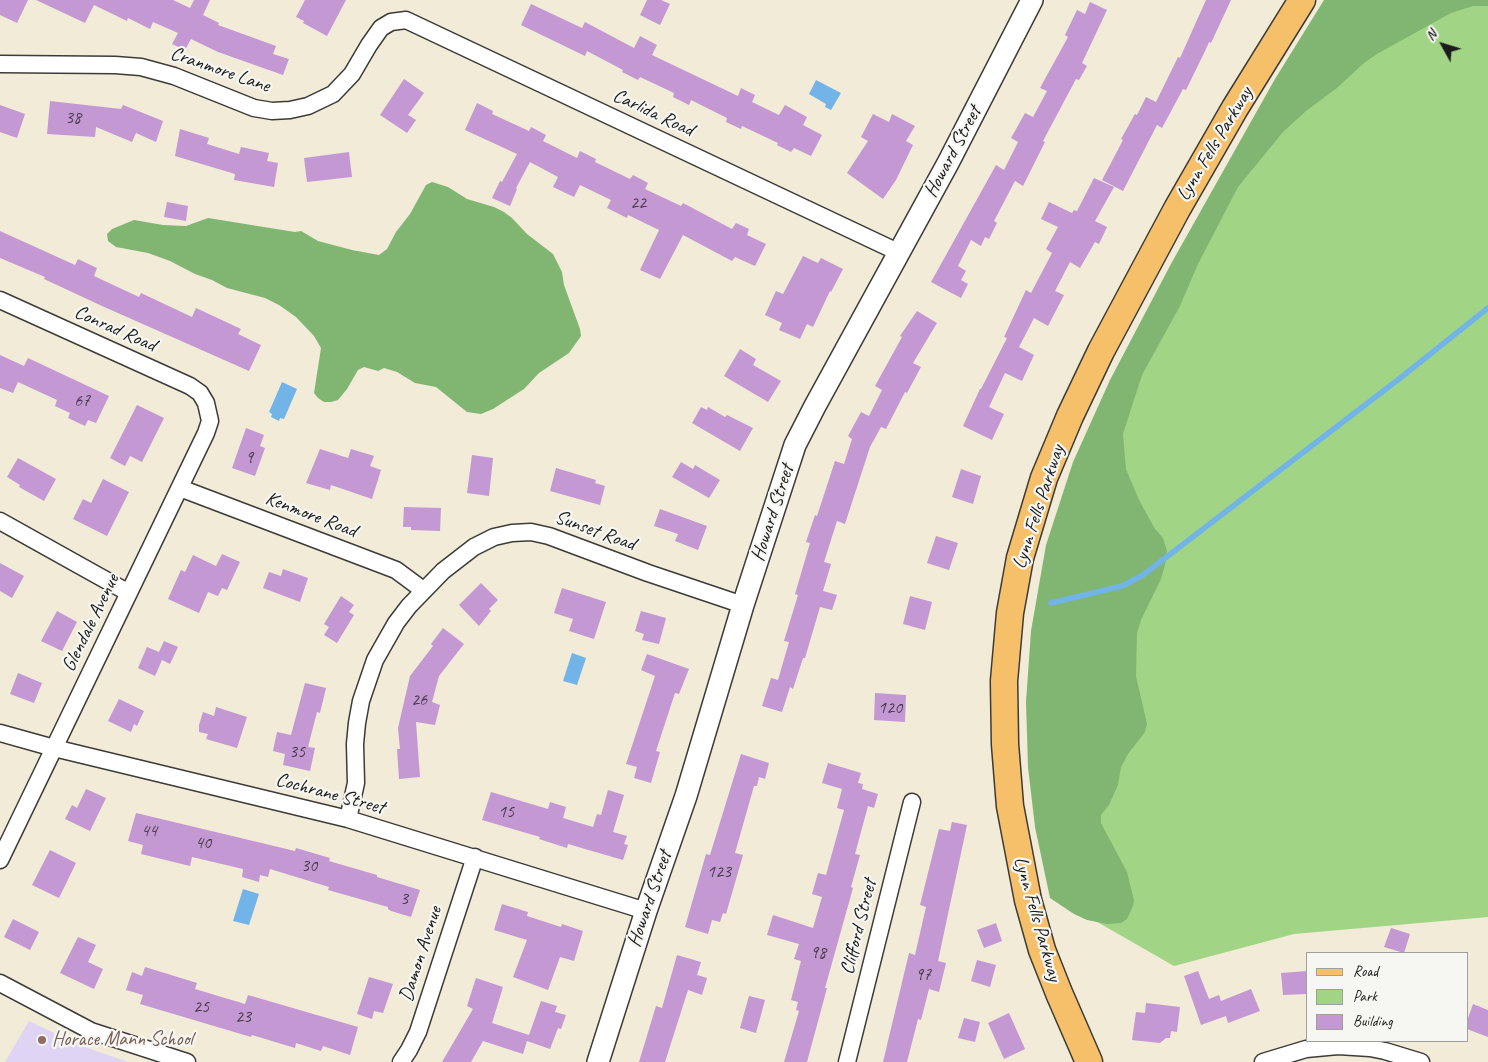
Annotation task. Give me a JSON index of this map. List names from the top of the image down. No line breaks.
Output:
{"streets":{"main road":["Lynn Fells Parkway"],"street":["Cranmore Lane","Carlida Road","Howard Street","Conrad Road","Kenmore Road","Sunset Road","Glendale Avenue","Cochrane Street","Clifford Street","Damon Avenue"]},"crossings":[["Cranmore Lane","Carlida Road"],["Carlida Road","Howard Street"],["Howard Street","Sunset Road"],["Howard Street","Cochrane Street"],["Conrad Road","Glendale Avenue"],["Kenmore Road","Sunset Road"],["Kenmore Road","Glendale Avenue"],["Sunset Road","Cochrane Street"],["Glendale Avenue","Cochrane Street"],["Cochrane Street","Damon Avenue"]],"places":["Horace Mann School"],"house_numbers":["38","22","67","9","26","120","35","15","44","40","30","123","3","98","97","25","23"],"legend":["Road","Park","Building"],"north":"top left"}
